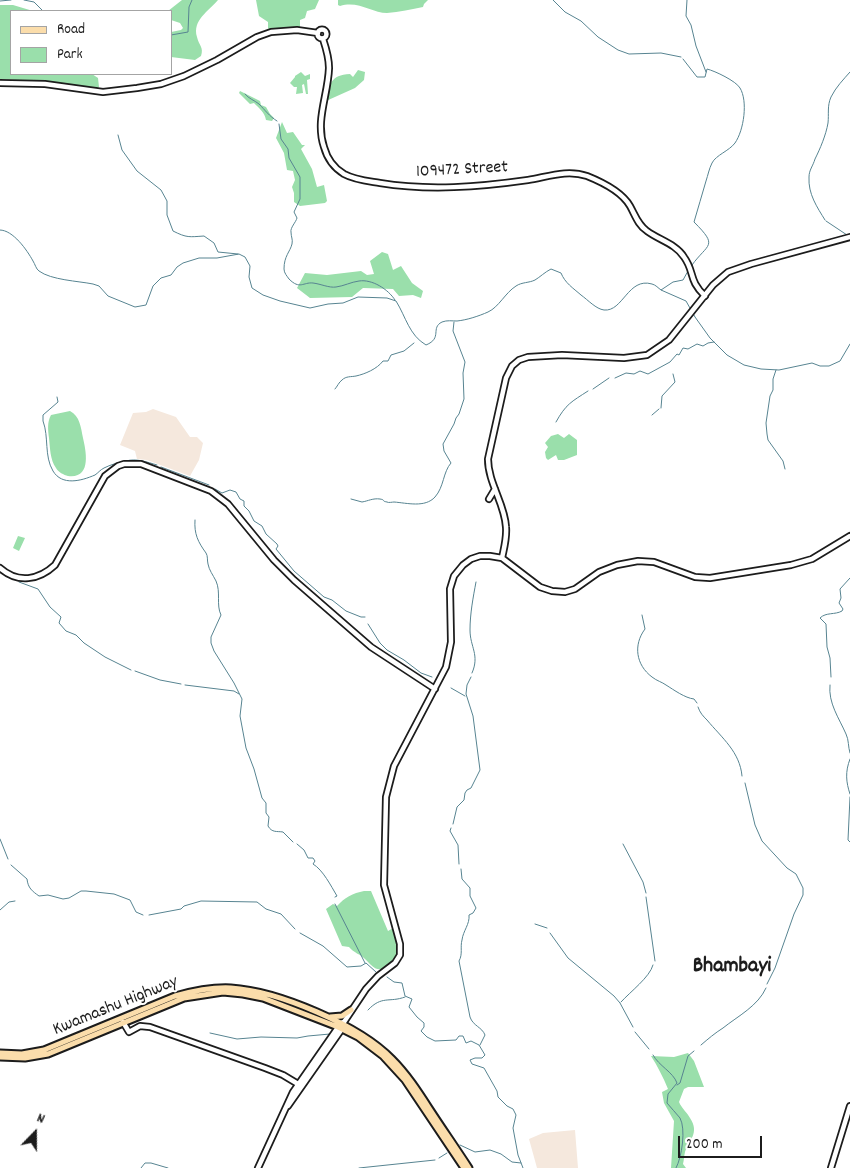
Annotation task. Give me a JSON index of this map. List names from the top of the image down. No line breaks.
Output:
{"streets":{"main road":["Kwamashu Highway"],"street":["109472 Street"]},"districts":["Bhambayi"],"legend":["Road","Park"],"scale_bar":"200 m","north":"top"}
